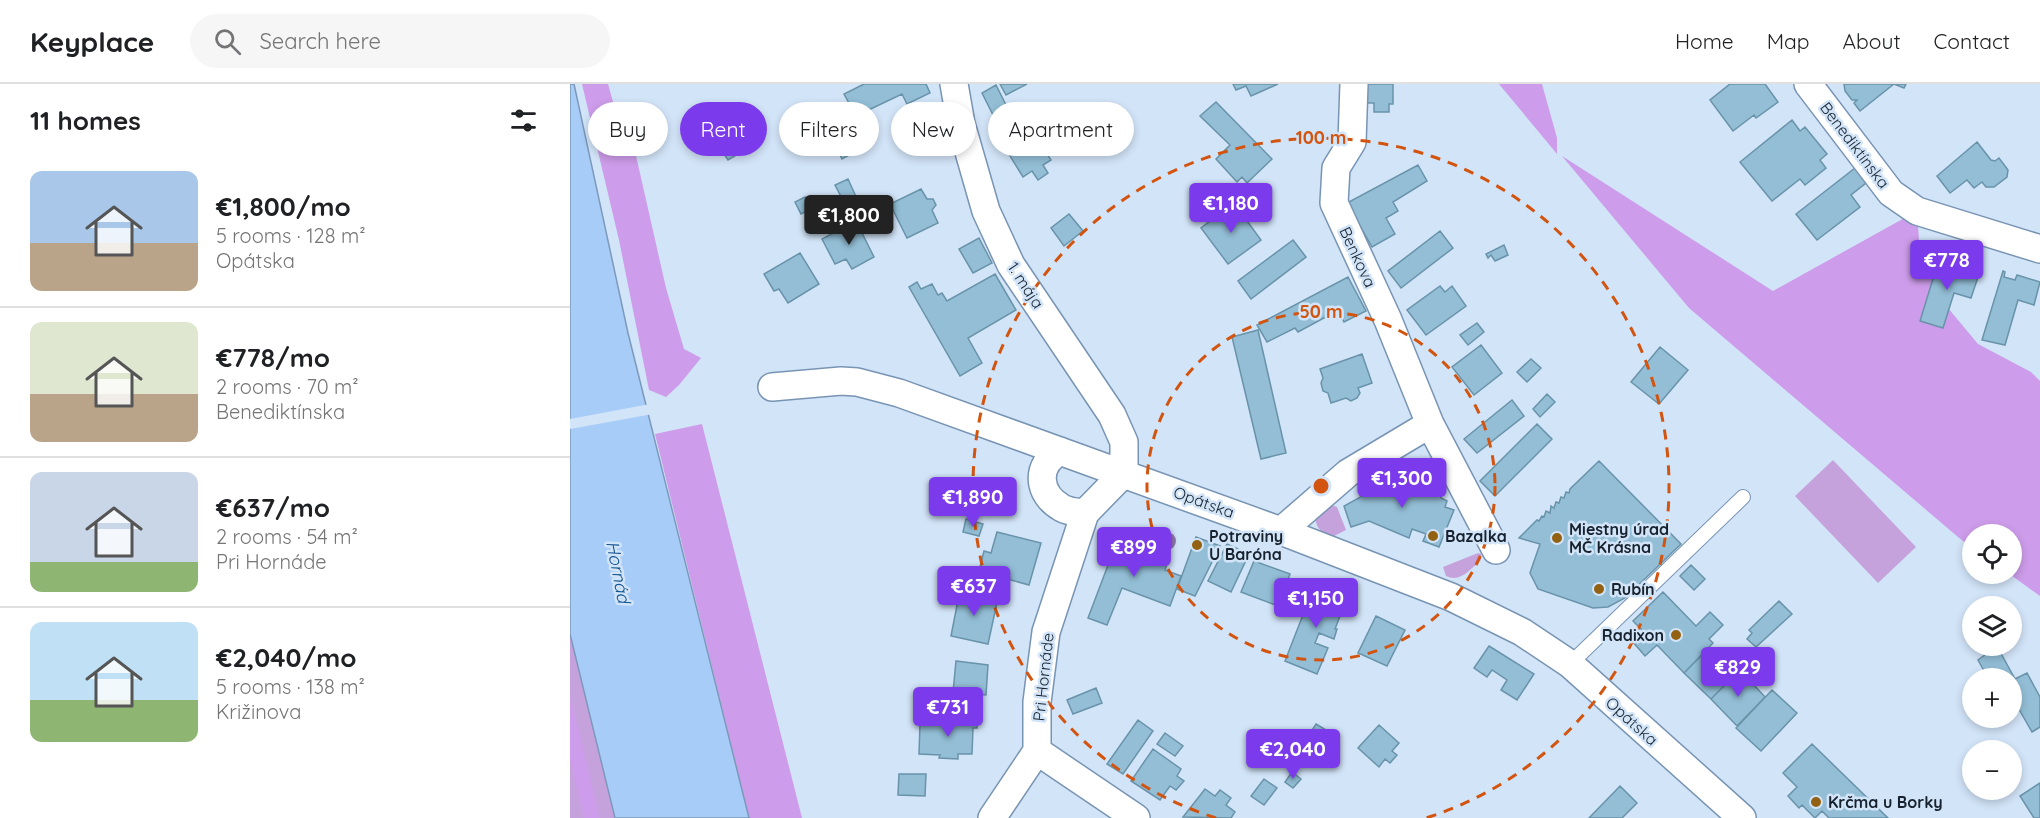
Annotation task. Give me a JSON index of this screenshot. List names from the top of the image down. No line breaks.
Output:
{"streets":{"street":["Benediktínska","Benkova","1. mája","Opátska","Pri Hornáde"]},"crossings":[["1. mája","Opátska"],["1. mája","Pri Hornáde"],["Opátska","Pri Hornáde"]],"water":["Hornád"],"places":["Bazalka","Miestny úrad MČ Krásna","Potraviny U Baróna","Rubín","Radixon","Krčma u Borky"],"page":{"header":"Keyplace","search":"Search here","nav":["Home","Map","About","Contact"],"heading":"11 homes","chip":["Buy","Rent","Filters","New","Apartment"],"list":[{"name":"€1,800/mo","note":"5 rooms · 128 m² · Opátska"},{"name":"€778/mo","note":"2 rooms · 70 m² · Benediktínska"},{"name":"€637/mo","note":"2 rooms · 54 m² · Pri Hornáde"},{"name":"€2,040/mo","note":"5 rooms · 138 m² · Križinova"}],"price":["€1,180","€1,800","€778","€1,300","€1,890","€899","€637","€1,150","€829","€731","€2,040"],"map_buttons":["+","−"]},"rings":["100 m","50 m"]}
